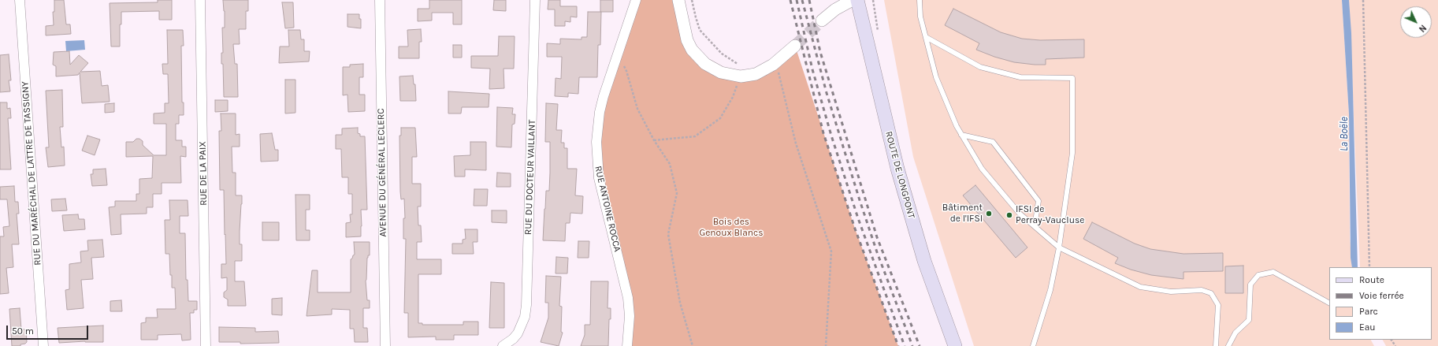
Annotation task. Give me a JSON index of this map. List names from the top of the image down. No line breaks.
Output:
{"streets":{"main road":["ROUTE DE LONGPONT"],"street":["AVENUE DU GÉNÉRAL LECLERC","RUE DU MARÉCHAL DE LATTRE DE TASSIGNY","RUE DE LA PAIX","RUE DU DOCTEUR VAILLANT","RUE ANTOINE ROCCA"]},"water":["La Boële"],"parks":["Bois des Genoux Blancs"],"places":["Bâtiment de l'IFSI","IFSI de Perray-Vaucluse"],"legend":["Route","Voie ferrée","Parc","Eau"],"scale_bar":"50 m","north":"bottom right"}
